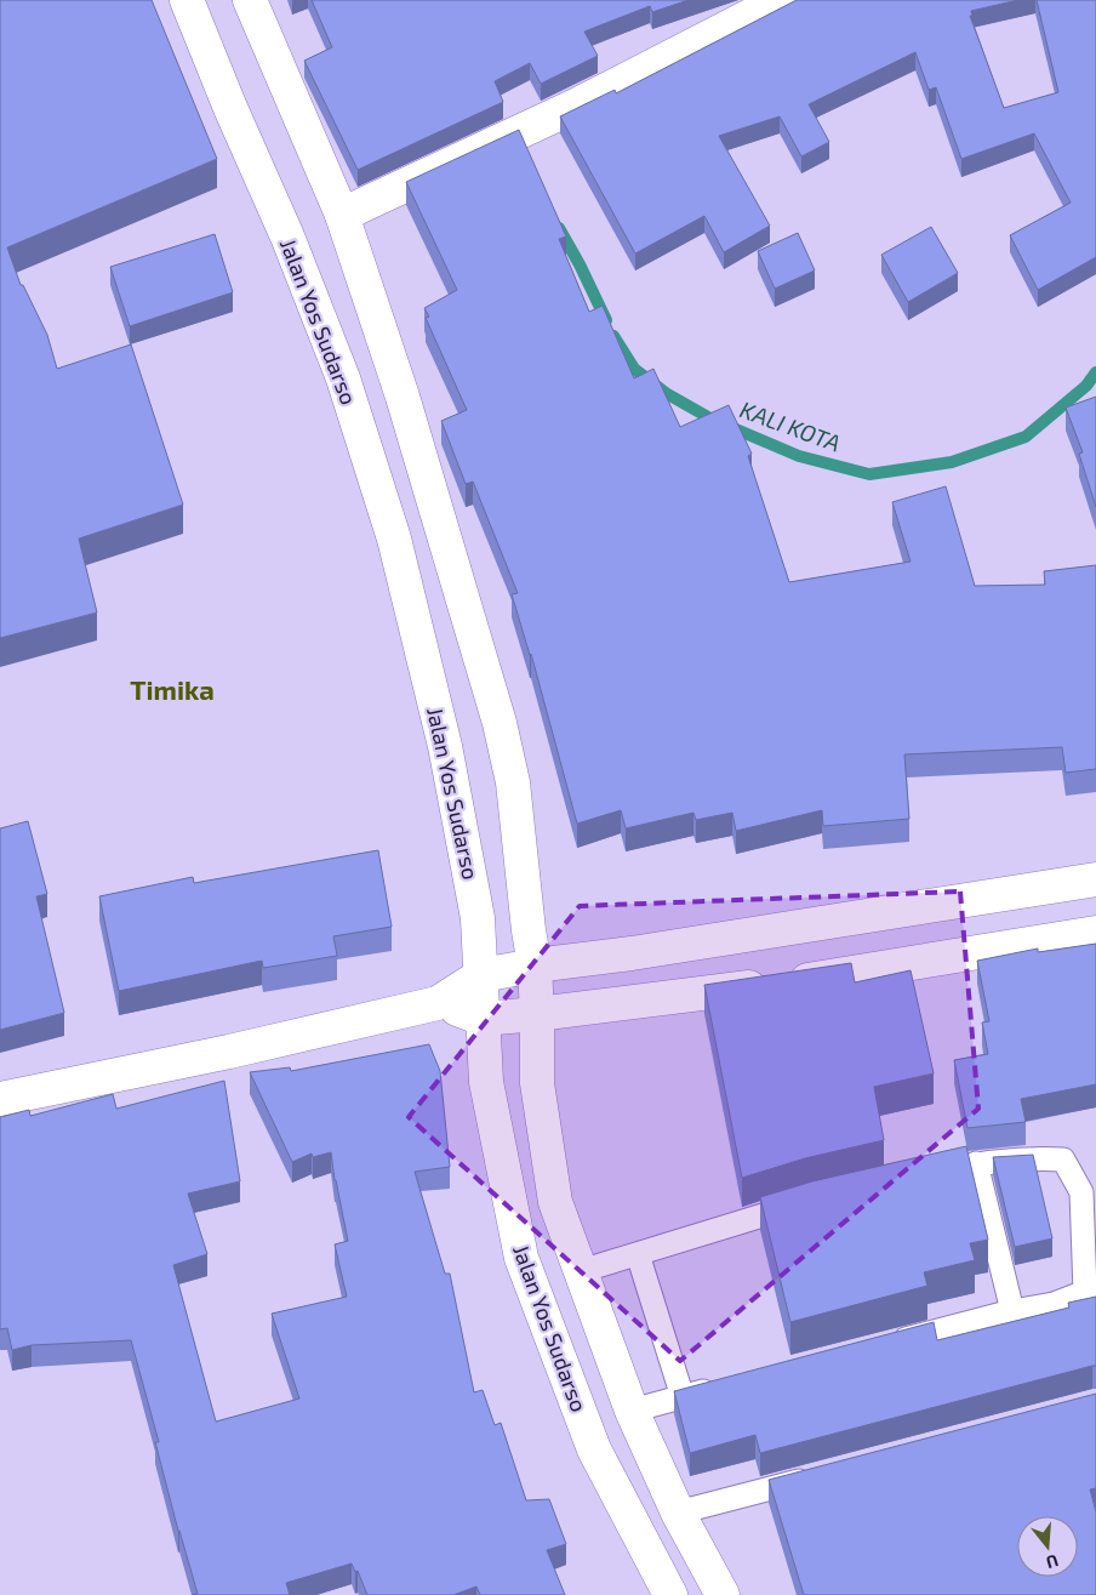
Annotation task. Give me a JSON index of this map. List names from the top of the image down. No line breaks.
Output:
{"streets":{"main road":["Jalan Yos Sudarso"]},"districts":["Timika"],"water":["KALI KOTA"],"north":"bottom"}
